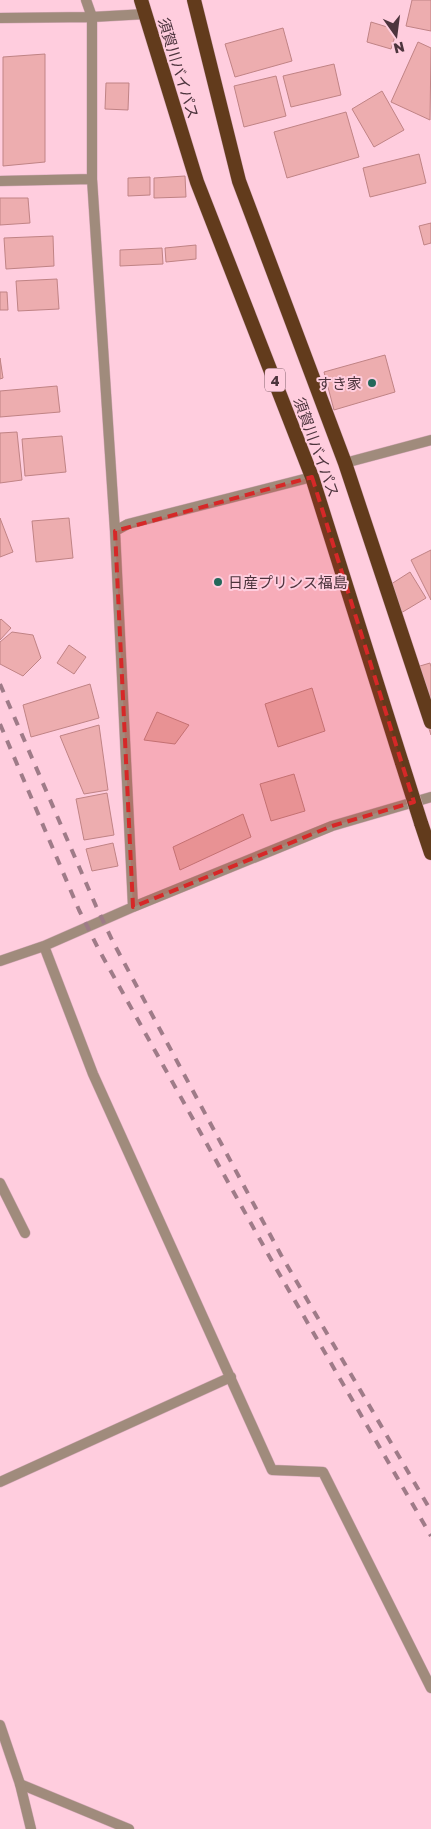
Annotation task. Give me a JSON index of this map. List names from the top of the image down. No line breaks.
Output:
{"streets":{"highway":["須賀川バイパス","4"]},"places":["すき家","日産プリンス福島"],"north":"bottom"}
